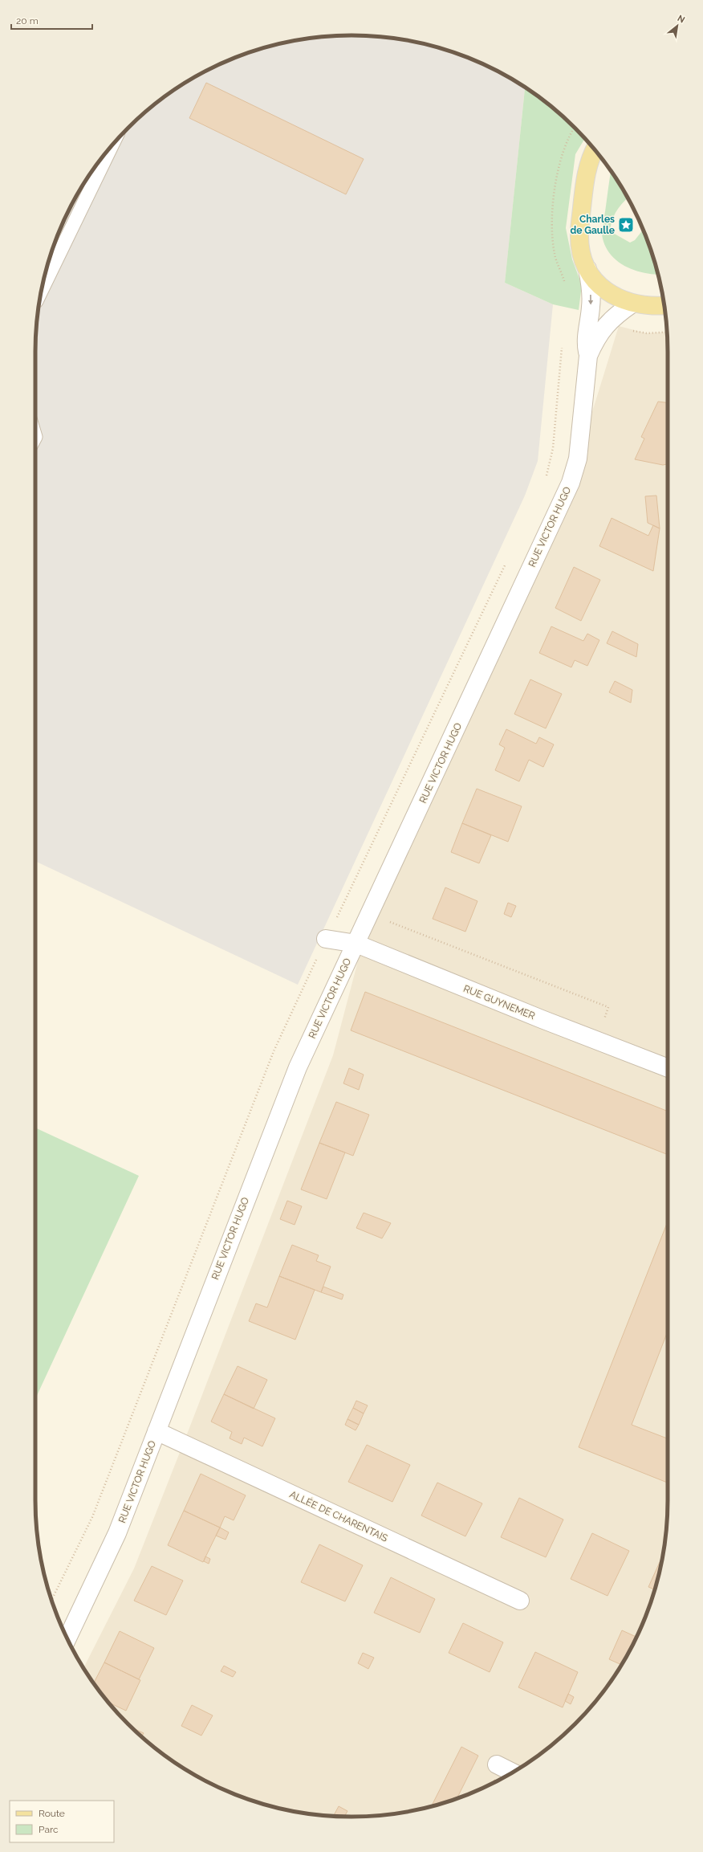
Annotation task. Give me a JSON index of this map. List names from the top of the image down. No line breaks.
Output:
{"streets":{"street":["RUE VICTOR HUGO","RUE GUYNEMER","ALLÉE DE CHARENTAIS"]},"crossings":[["RUE VICTOR HUGO","RUE GUYNEMER"],["RUE VICTOR HUGO","ALLÉE DE CHARENTAIS"]],"places":{"place":["Charles de Gaulle"]},"legend":["Route","Parc"],"scale_bar":"20 m","north":"top right"}
